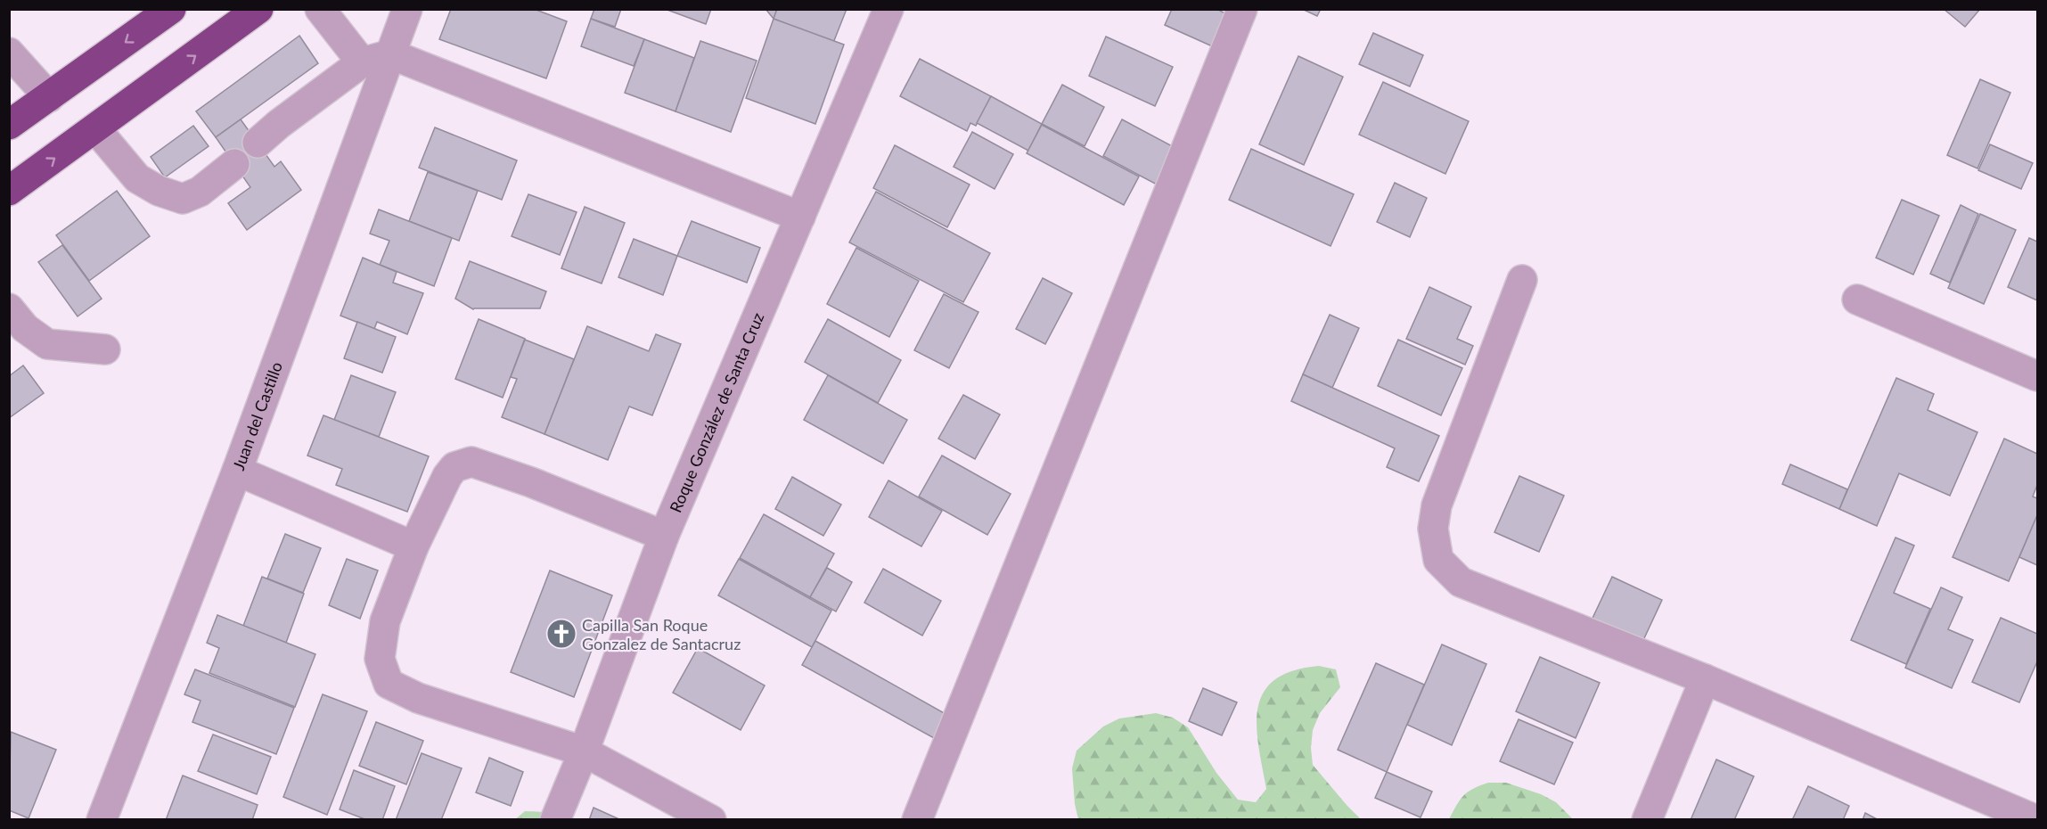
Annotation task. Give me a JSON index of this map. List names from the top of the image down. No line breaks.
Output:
{"streets":{"street":["Roque González de Santa Cruz","Juan del Castillo"]},"places":{"church":["Capilla San Roque Gonzalez de Santacruz"]}}
